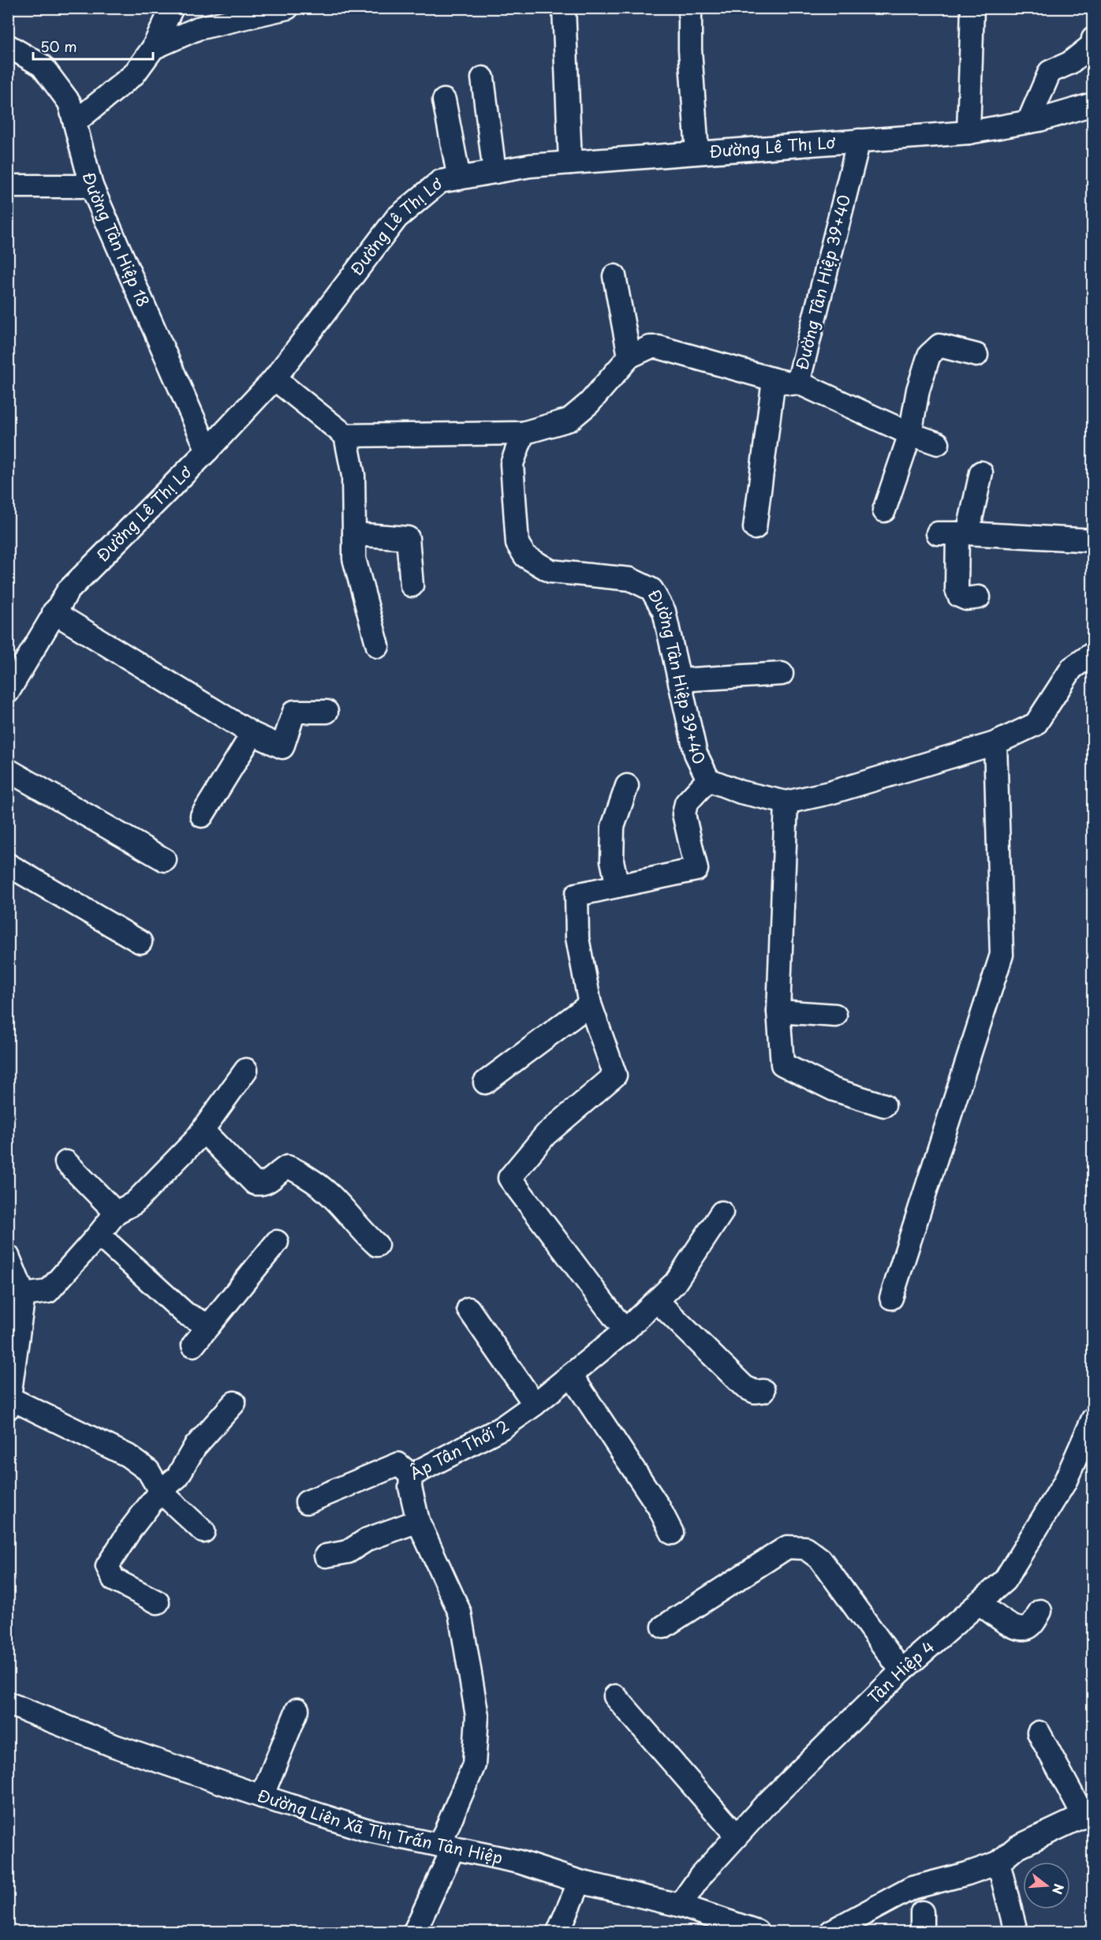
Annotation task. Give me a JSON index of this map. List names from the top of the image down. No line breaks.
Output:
{"streets":{"street":["Đường Lê Thị Lơ","Đường Tân Hiệp 18","Đường Tân Hiệp 39+40","Ấp Tân Thới 2","Tân Hiệp 4","Đường Liên Xã Thị Trấn Tân Hiệp"]},"crossings":[["Đường Lê Thị Lơ","Đường Tân Hiệp 18"],["Đường Lê Thị Lơ","Đường Tân Hiệp 39+40"],["Ấp Tân Thới 2","Đường Liên Xã Thị Trấn Tân Hiệp"],["Tân Hiệp 4","Đường Liên Xã Thị Trấn Tân Hiệp"]],"scale_bar":"50 m","north":"right"}
